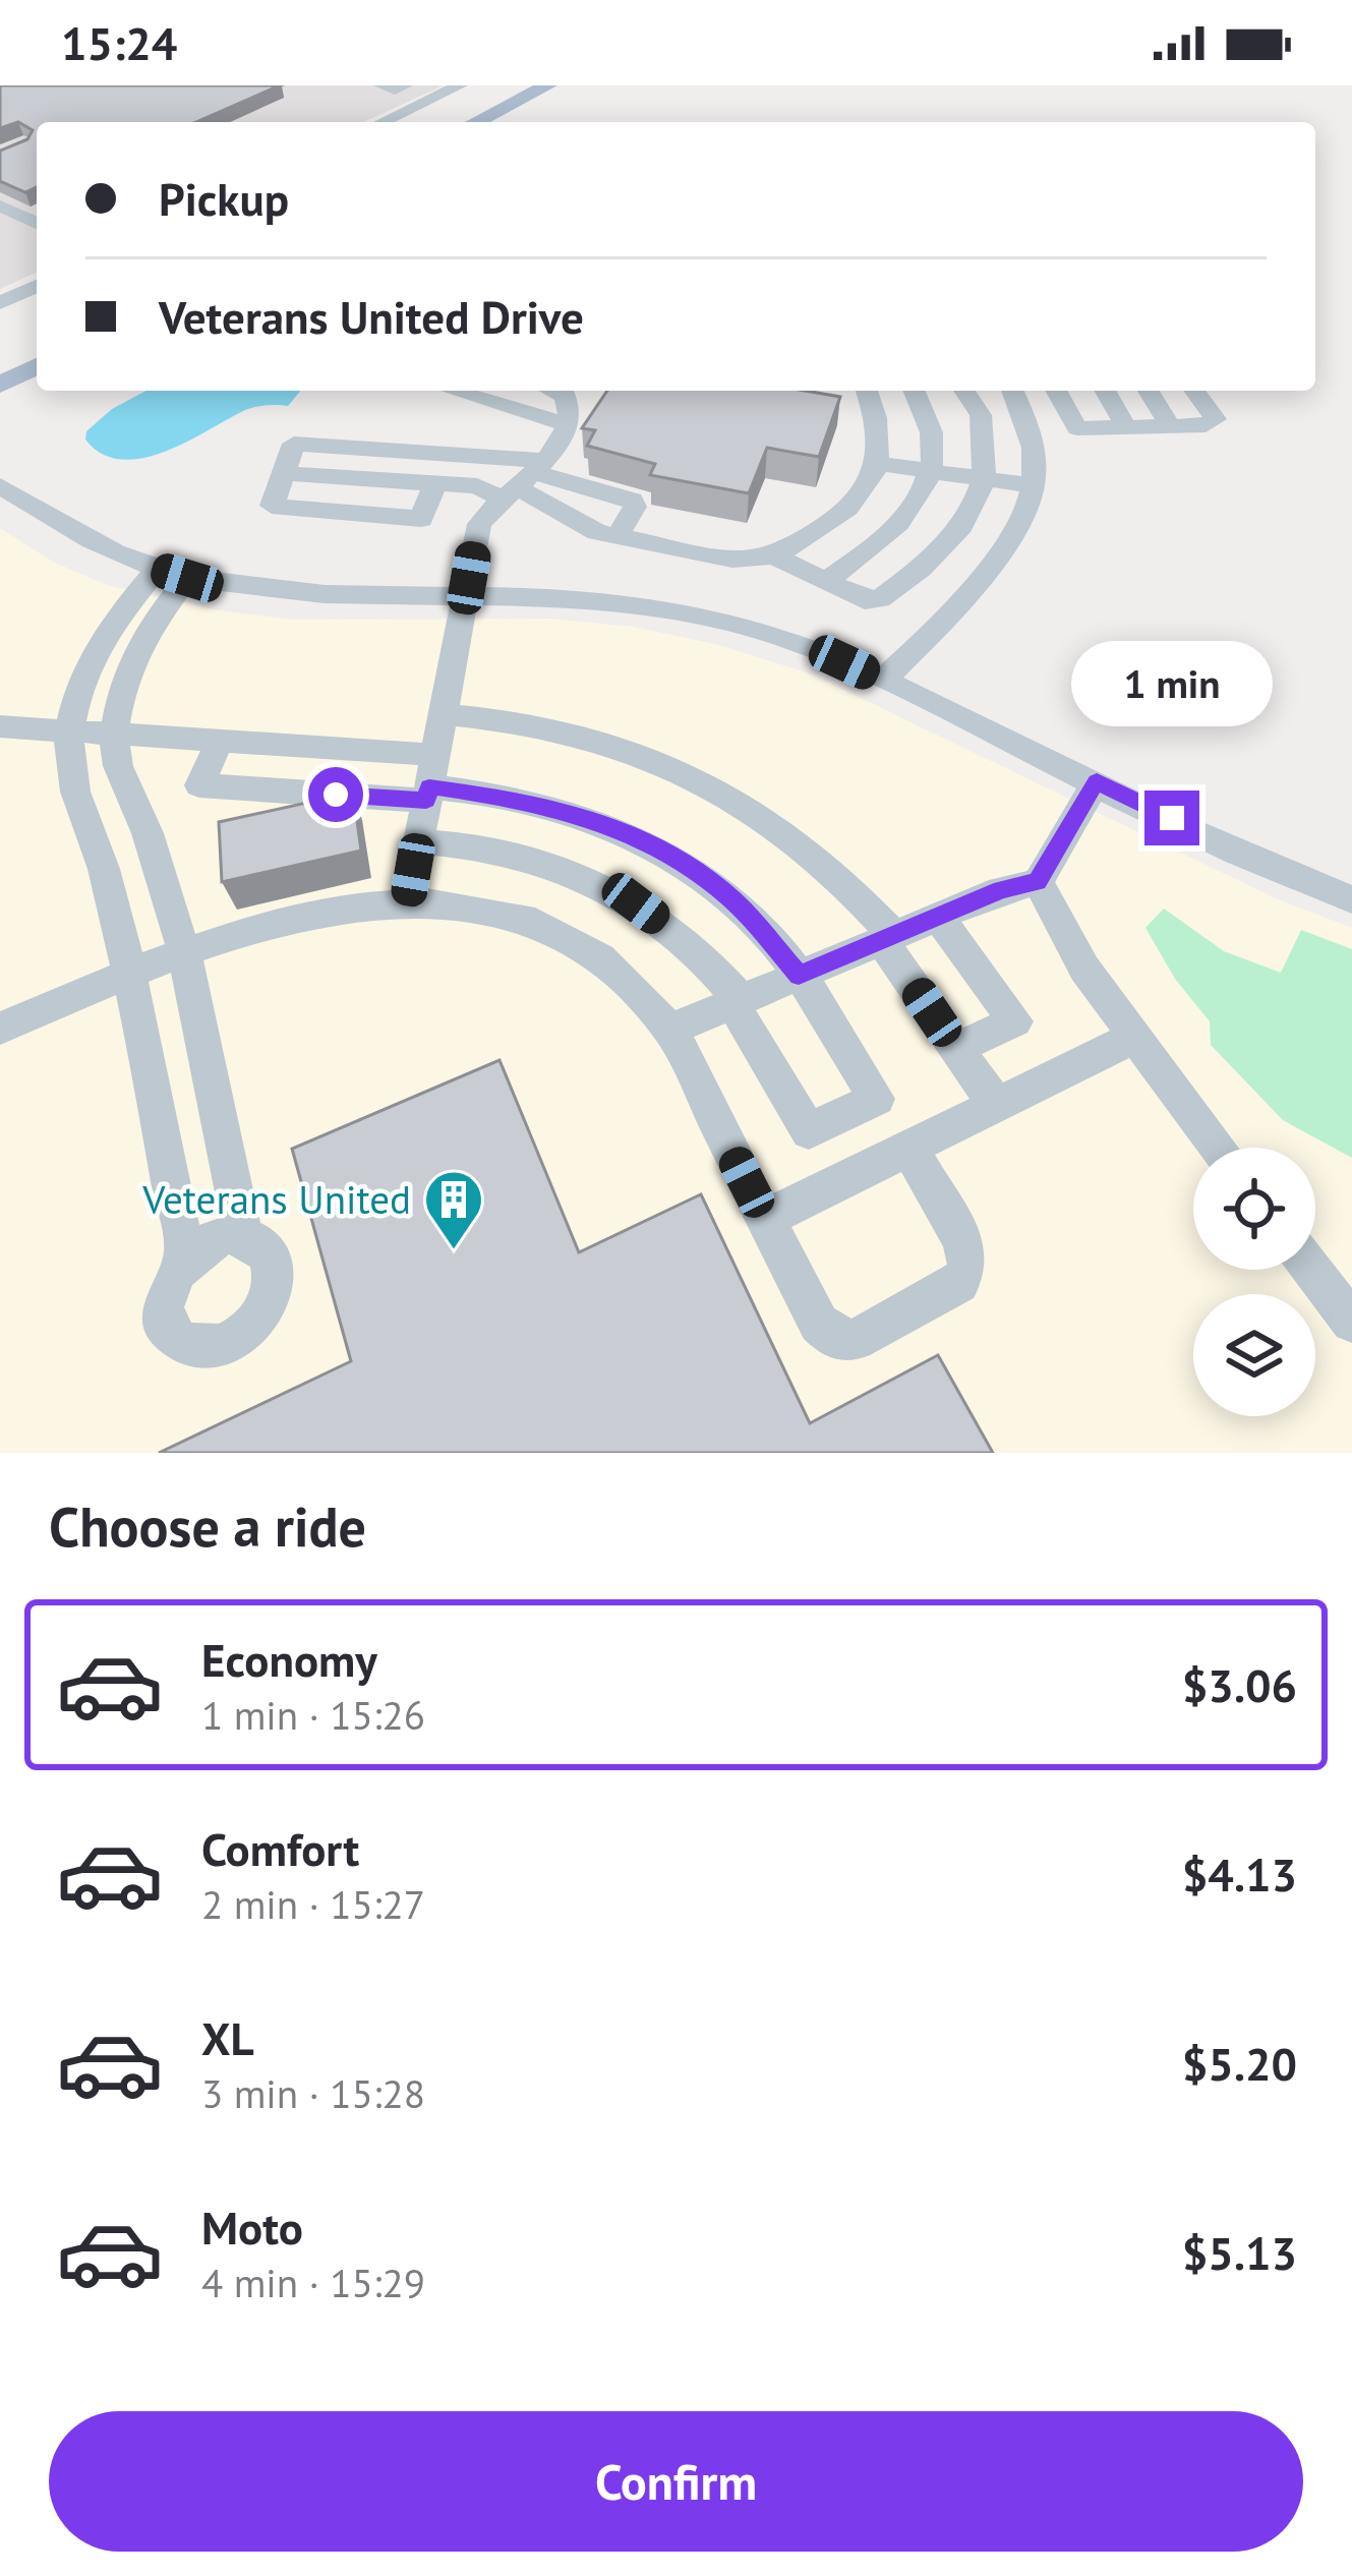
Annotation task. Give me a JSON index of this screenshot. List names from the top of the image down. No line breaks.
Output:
{"places":{"building":["Veterans United"]},"page":{"status":"15:24","banner":["Pickup","Veterans United Drive"],"bubble":"1 min","heading":"Choose a ride","list":[{"name":"Economy","note":"1 min · 15:26","value":"$3.06"},{"name":"Comfort","note":"2 min · 15:27","value":"$4.13"},{"name":"XL","note":"3 min · 15:28","value":"$5.20"},{"name":"Moto","note":"4 min · 15:29","value":"$5.13"}],"buttons":"Confirm"}}
